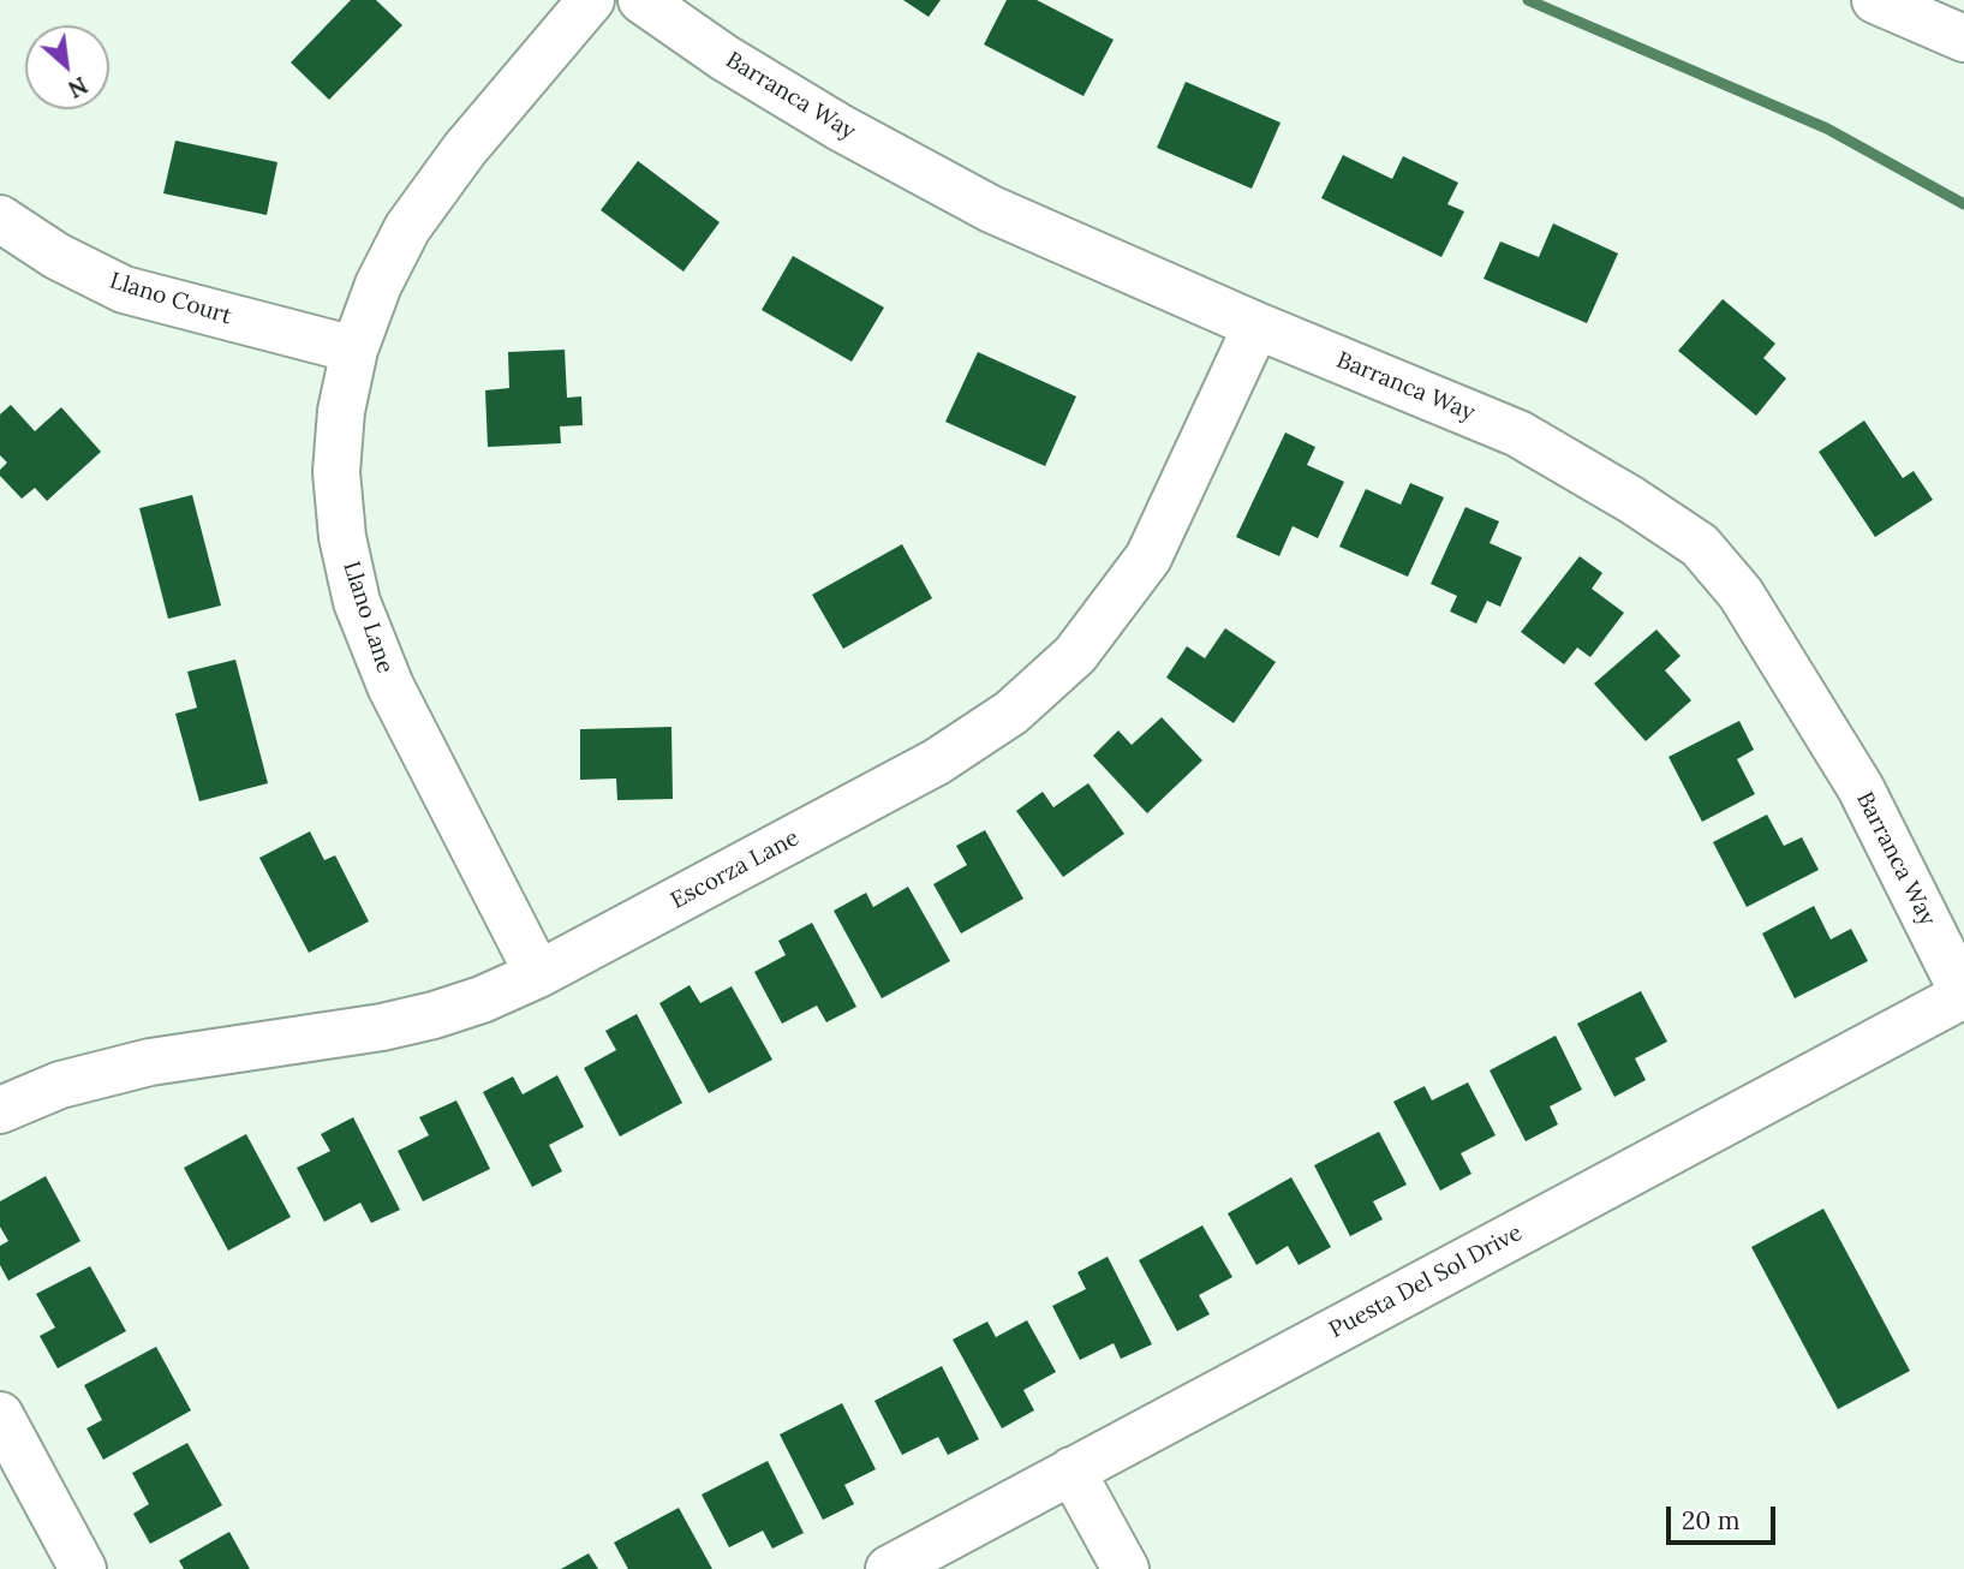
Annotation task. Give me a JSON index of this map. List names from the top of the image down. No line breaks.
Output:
{"streets":{"street":["Barranca Way","Llano Court","Llano Lane","Escorza Lane","Puesta Del Sol Drive"]},"crossings":[["Barranca Way","Escorza Lane"],["Barranca Way","Puesta Del Sol Drive"],["Llano Court","Llano Lane"],["Llano Lane","Escorza Lane"]],"scale_bar":"20 m","north":"bottom right"}
